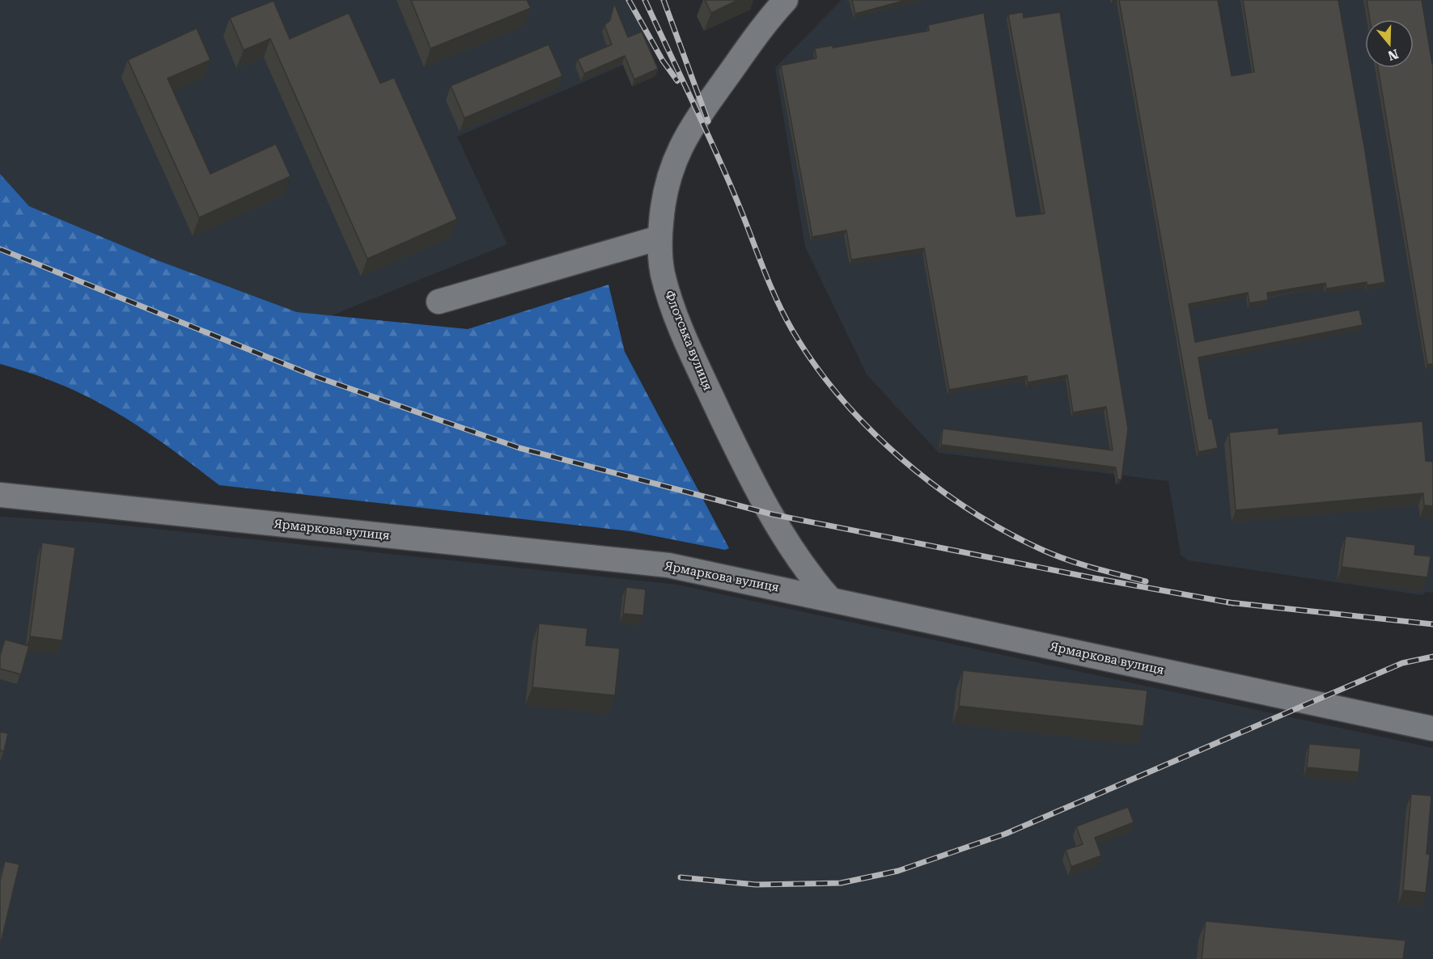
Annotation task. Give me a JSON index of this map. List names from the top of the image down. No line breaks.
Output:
{"streets":{"street":["Флотська вулиця","Ярмаркова вулиця"]},"crossings":[["Флотська вулиця","Ярмаркова вулиця"]],"north":"bottom"}
